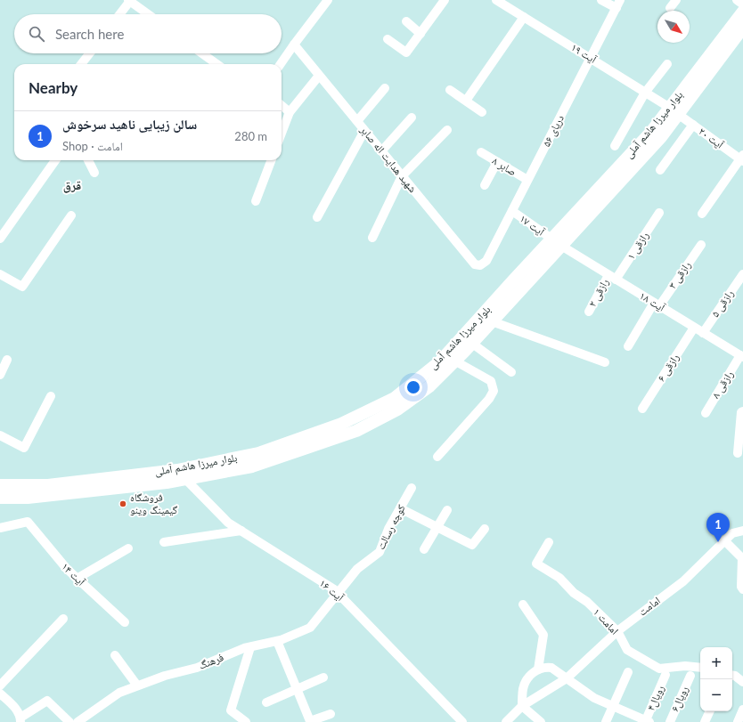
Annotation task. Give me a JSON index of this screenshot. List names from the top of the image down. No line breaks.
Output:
{"streets":{"main road":["بلوار میرزا هاشم آملی"],"street":["آیت ۱۹","دریای ۵۶","آیت ۲۰","شهید هدایت اله صابر","صابر ۸","آیت ۱۷","رازقی ۱","رازقی ۳","رازقی ۲","آیت ۱۸","رازقی ۵","رازقی ۶","رازقی ۸","کوچه رسالت","آيت ۱۴","آیت ۱۶","امامت","امامت ۱","فرهنگ","رویال۴","رویال۶"]},"crossings":[["آیت ۱۹","بلوار میرزا هاشم آملی"],["آیت ۱۹","دریای ۵۶"],["آیت ۱۹","آیت ۲۰"],["بلوار میرزا هاشم آملی","آیت ۲۰"],["بلوار میرزا هاشم آملی","آیت ۱۷"],["بلوار میرزا هاشم آملی","آیت ۱۸"],["بلوار میرزا هاشم آملی","آیت ۱۶"],["دریای ۵۶","شهید هدایت اله صابر"],["دریای ۵۶","صابر ۸"],["دریای ۵۶","آیت ۱۷"],["آیت ۱۷","آیت ۱۸"],["رازقی ۱","رازقی ۲"],["رازقی ۱","آیت ۱۸"],["رازقی ۳","آیت ۱۸"],["رازقی ۲","آیت ۱۸"],["آیت ۱۸","رازقی ۵"],["آیت ۱۸","رازقی ۶"],["آیت ۱۸","رازقی ۸"],["کوچه رسالت","آیت ۱۶"],["کوچه رسالت","فرهنگ"],["آیت ۱۶","فرهنگ"],["امامت","امامت ۱"]],"districts":["قرق"],"places":["فروشگاه گیمینگ وینو"],"north":"bottom right","page":{"search":"Search here","heading":"Nearby","list":[{"mark":"1","name":"سالن زیبایی ناهید سرخوش","note":"Shop · امامت","value":"280 m"}],"pins":"1","map_buttons":["+","−"]}}
